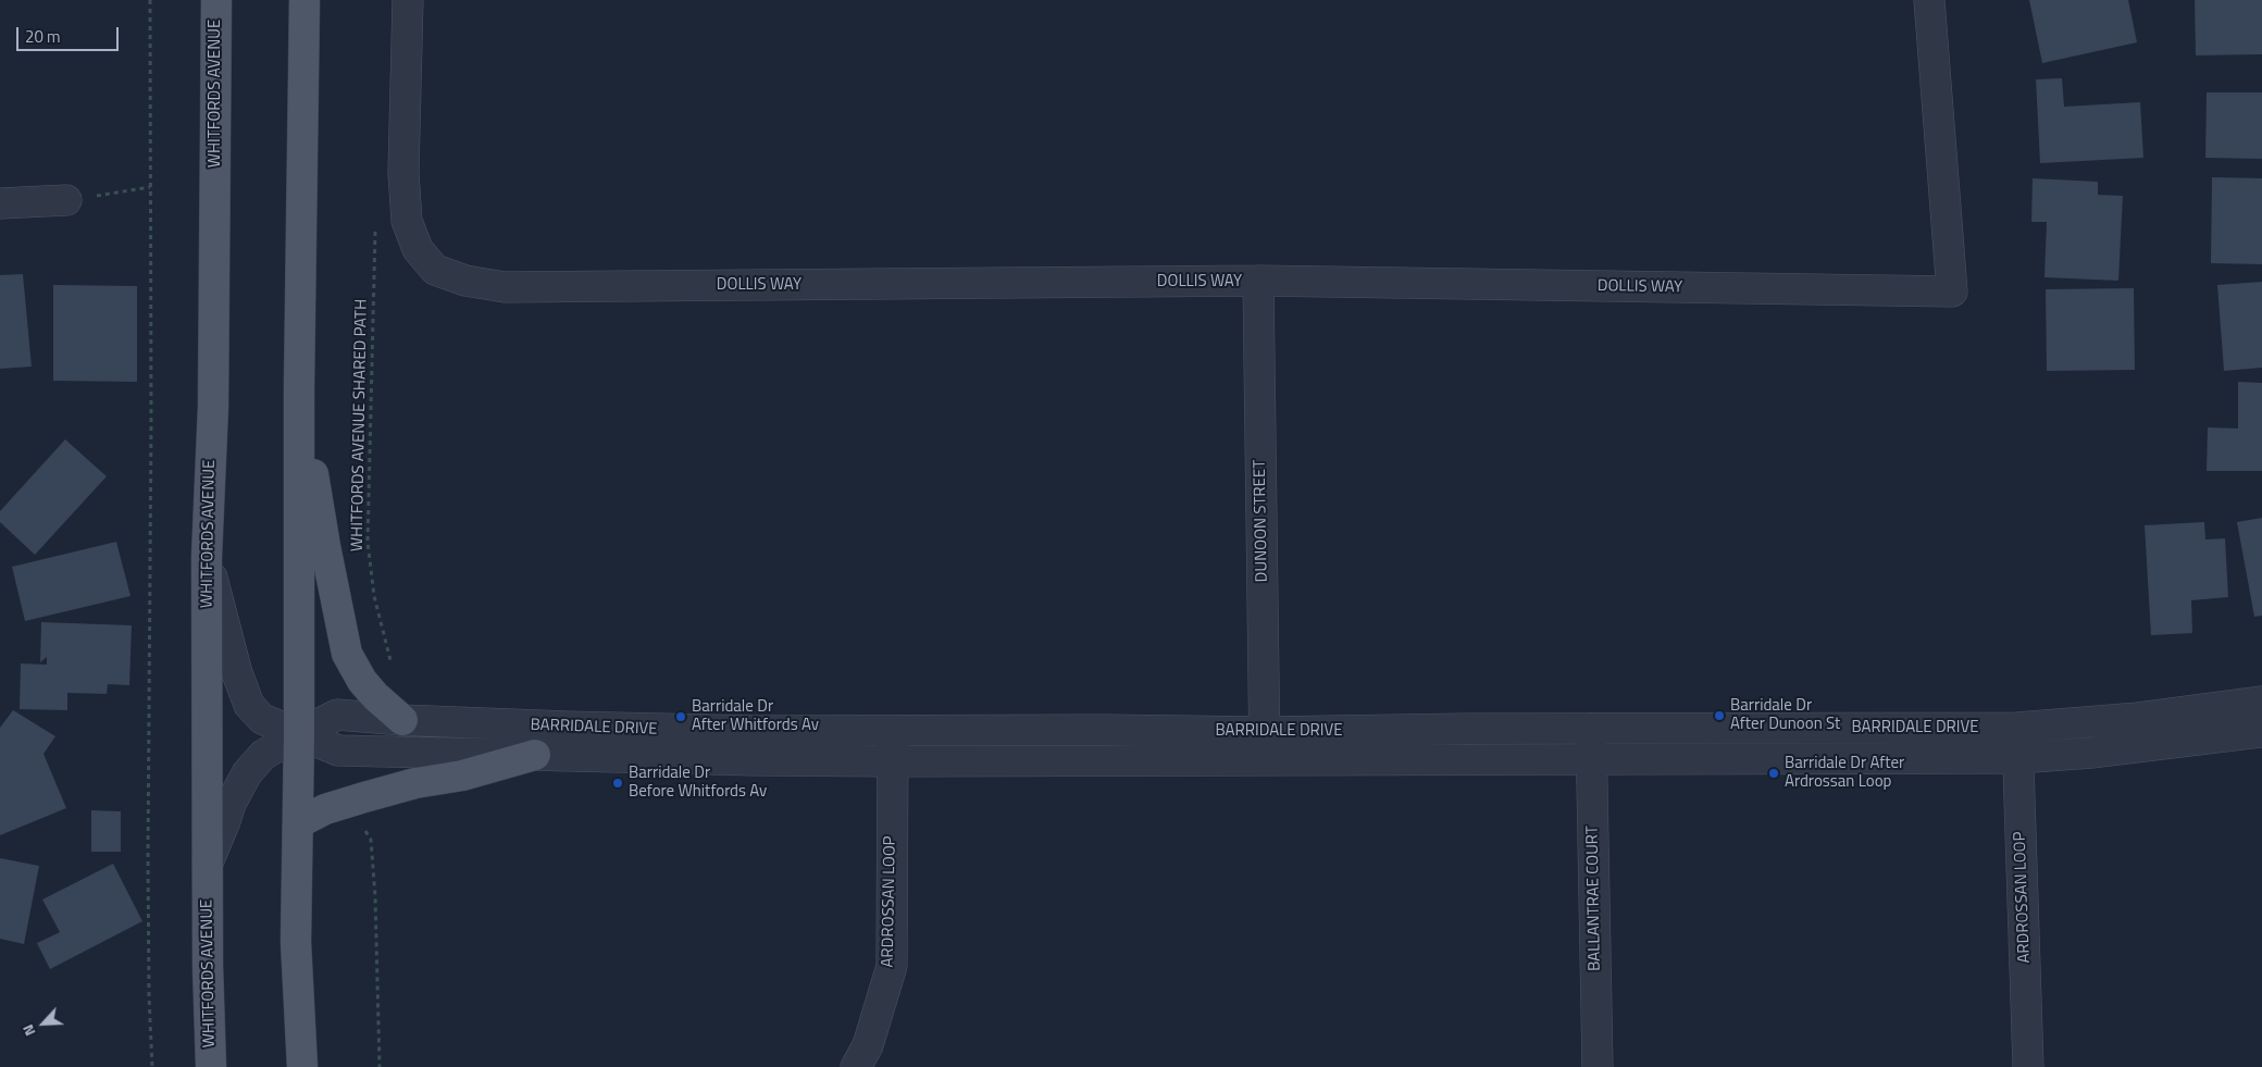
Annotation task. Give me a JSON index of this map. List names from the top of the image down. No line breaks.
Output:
{"streets":{"main road":["WHITFORDS AVENUE"],"street":["DOLLIS WAY","DUNOON STREET","BARRIDALE DRIVE","ARDROSSAN LOOP","BALLANTRAE COURT"],"path":["WHITFORDS AVENUE SHARED PATH"]},"crossings":[["WHITFORDS AVENUE","BARRIDALE DRIVE"],["DOLLIS WAY","DUNOON STREET"],["DUNOON STREET","BARRIDALE DRIVE"],["BARRIDALE DRIVE","ARDROSSAN LOOP"],["BARRIDALE DRIVE","BALLANTRAE COURT"]],"places":["Barridale Dr After Dunoon St","Barridale Dr After Whitfords Av","Barridale Dr After Ardrossan Loop","Barridale Dr Before Whitfords Av"],"scale_bar":"20 m","north":"bottom left"}
